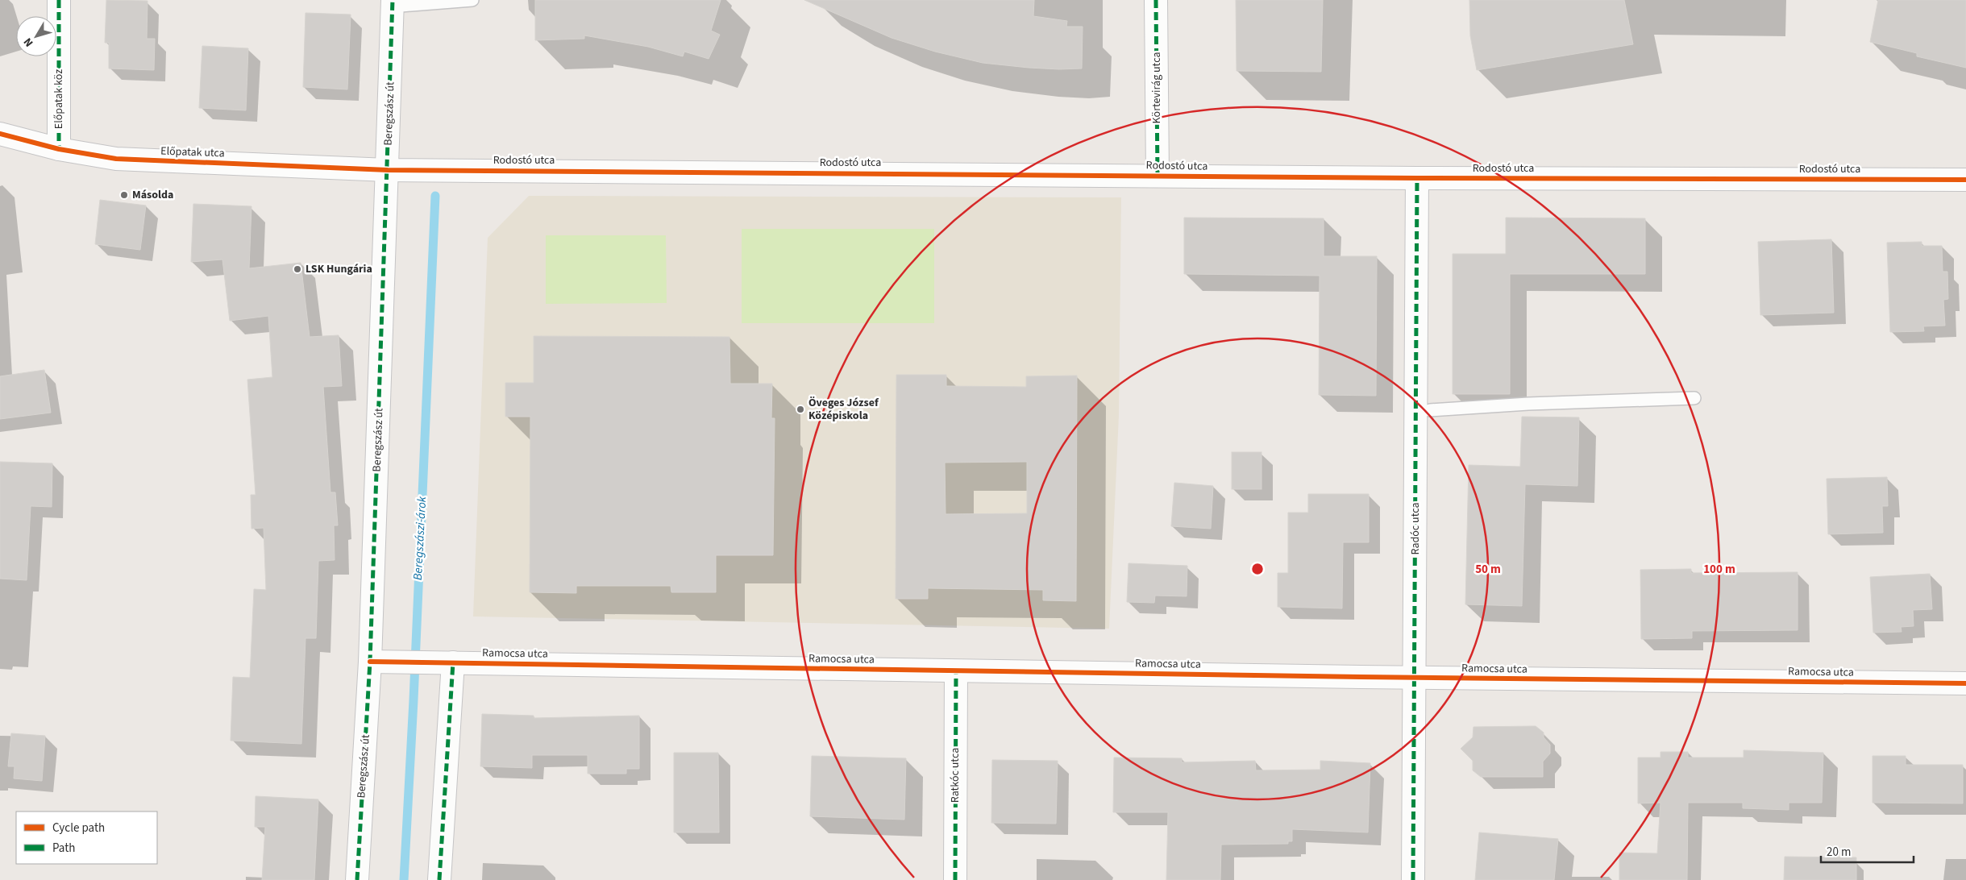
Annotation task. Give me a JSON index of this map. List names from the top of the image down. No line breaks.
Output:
{"streets":{"street":["Körtevirág utca","Előpatak köz","Beregszász út","Előpatak utca","Rodostó utca","Radóc utca","Ramocsa utca","Ratkóc utca"]},"crossings":[["Körtevirág utca","Rodostó utca"],["Előpatak köz","Előpatak utca"],["Beregszász út","Előpatak utca"],["Beregszász út","Rodostó utca"],["Beregszász út","Ramocsa utca"],["Előpatak utca","Rodostó utca"],["Rodostó utca","Radóc utca"],["Radóc utca","Ramocsa utca"],["Ramocsa utca","Ratkóc utca"]],"water":["Beregszászi-árok"],"places":["Másolda","LSK Hungária","Öveges József Középiskola"],"legend":["Cycle path","Path"],"scale_bar":"20 m","north":"bottom left","rings":["50 m","100 m"]}
